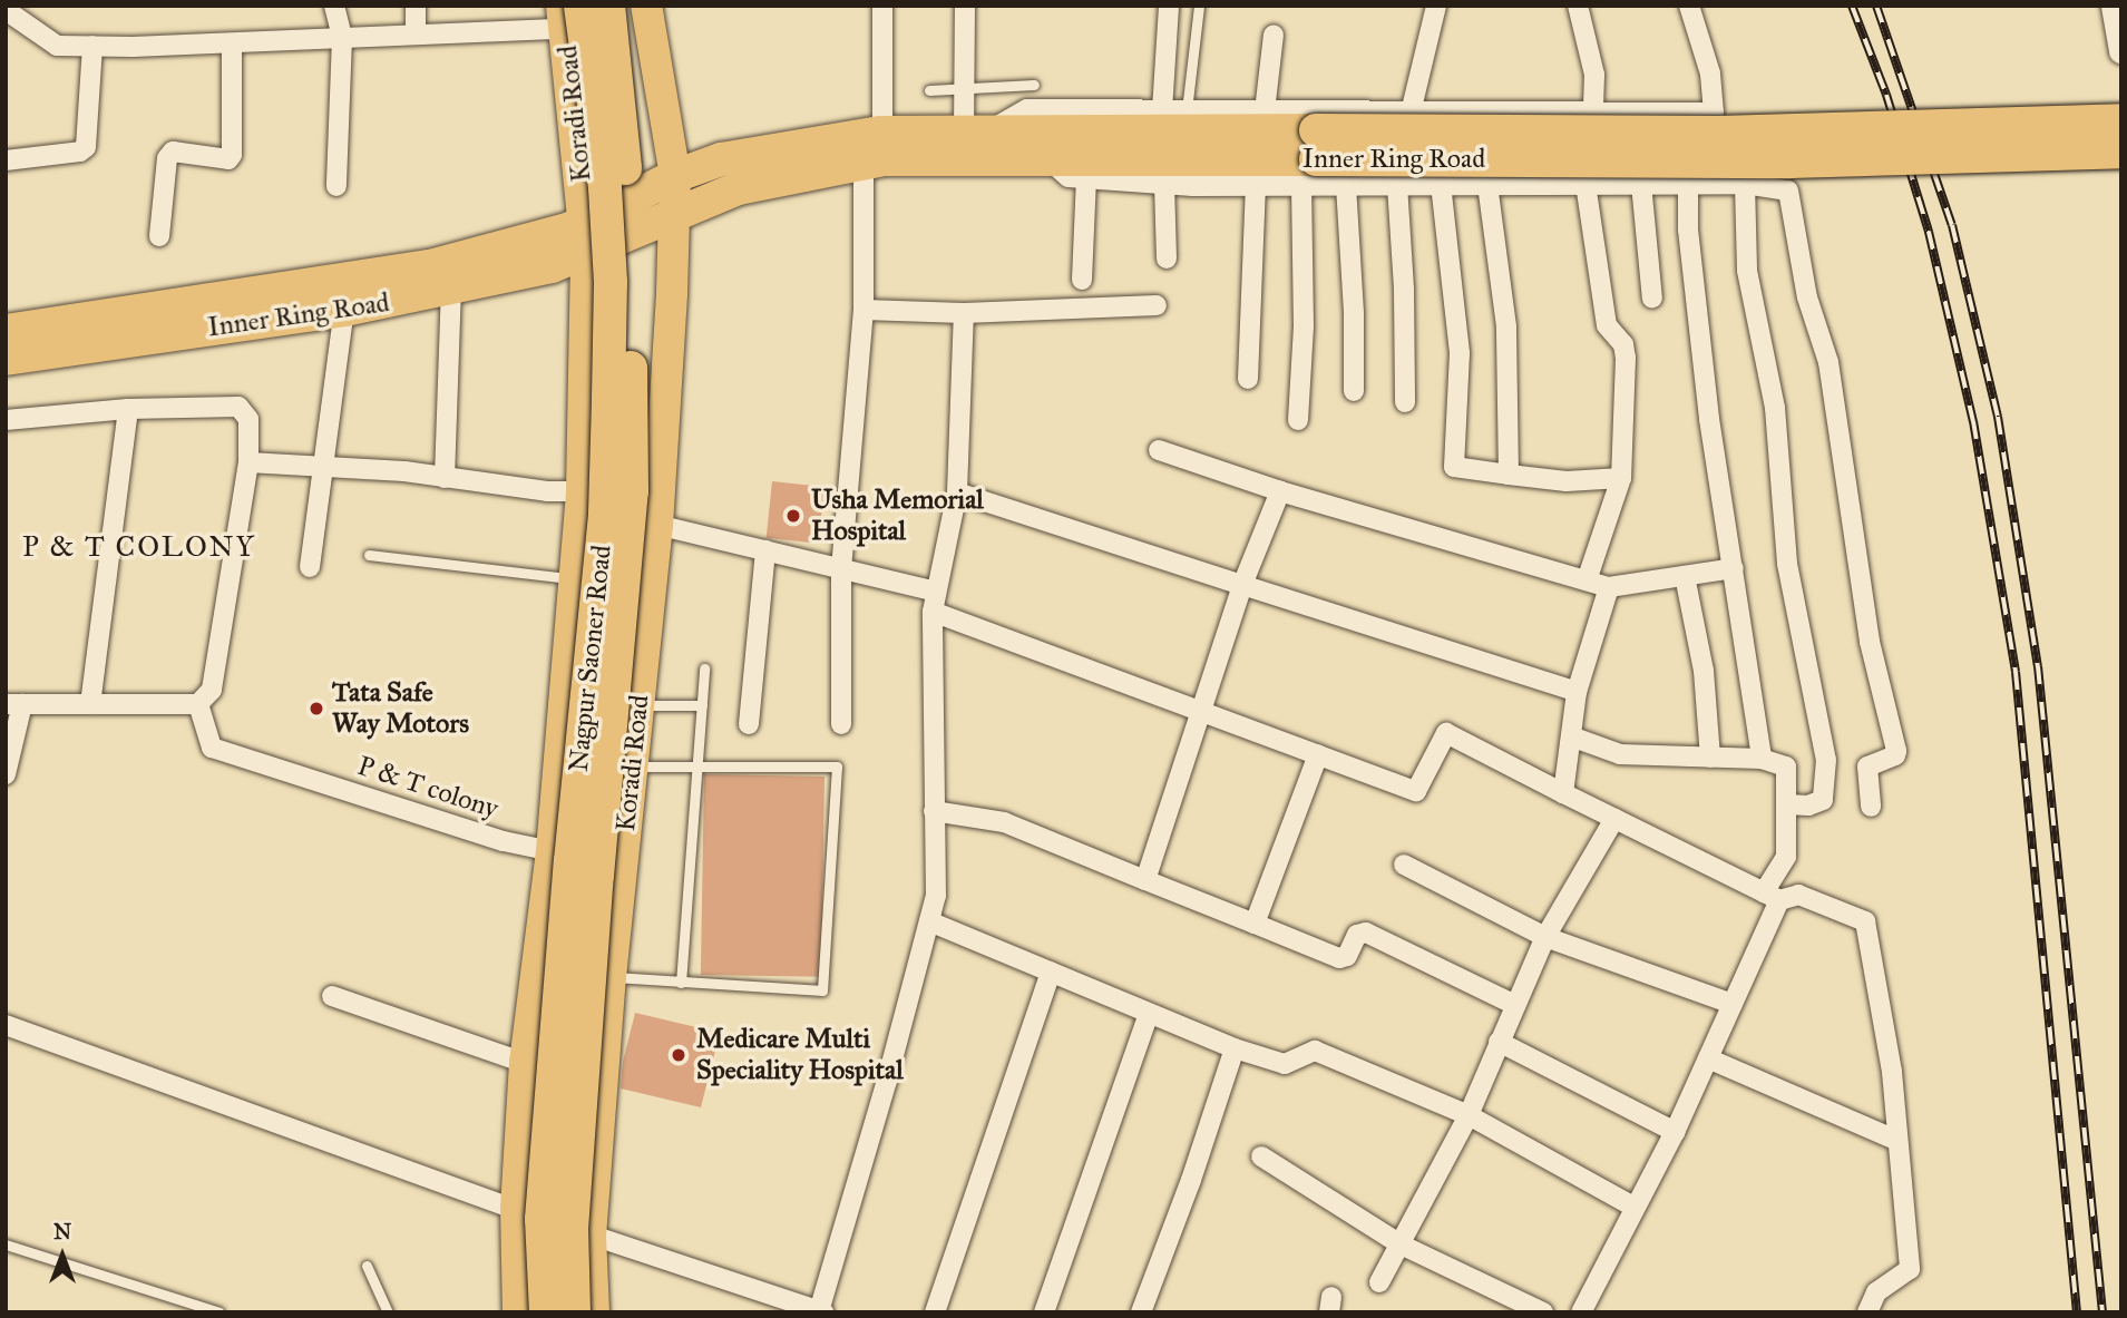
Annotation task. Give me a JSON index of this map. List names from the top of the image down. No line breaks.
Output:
{"streets":{"highway":["Inner Ring Road","Nagpur Saoner Road"],"main road":["Koradi Road"],"street":["P & T colony"]},"crossings":[["Koradi Road","Inner Ring Road"],["Koradi Road","Nagpur Saoner Road"],["Koradi Road","P & T colony"]],"districts":["P & T COLONY"],"places":["Usha Memorial Hospital","Tata Safe Way Motors","Medicare Multi Speciality Hospital"],"north":"top"}
